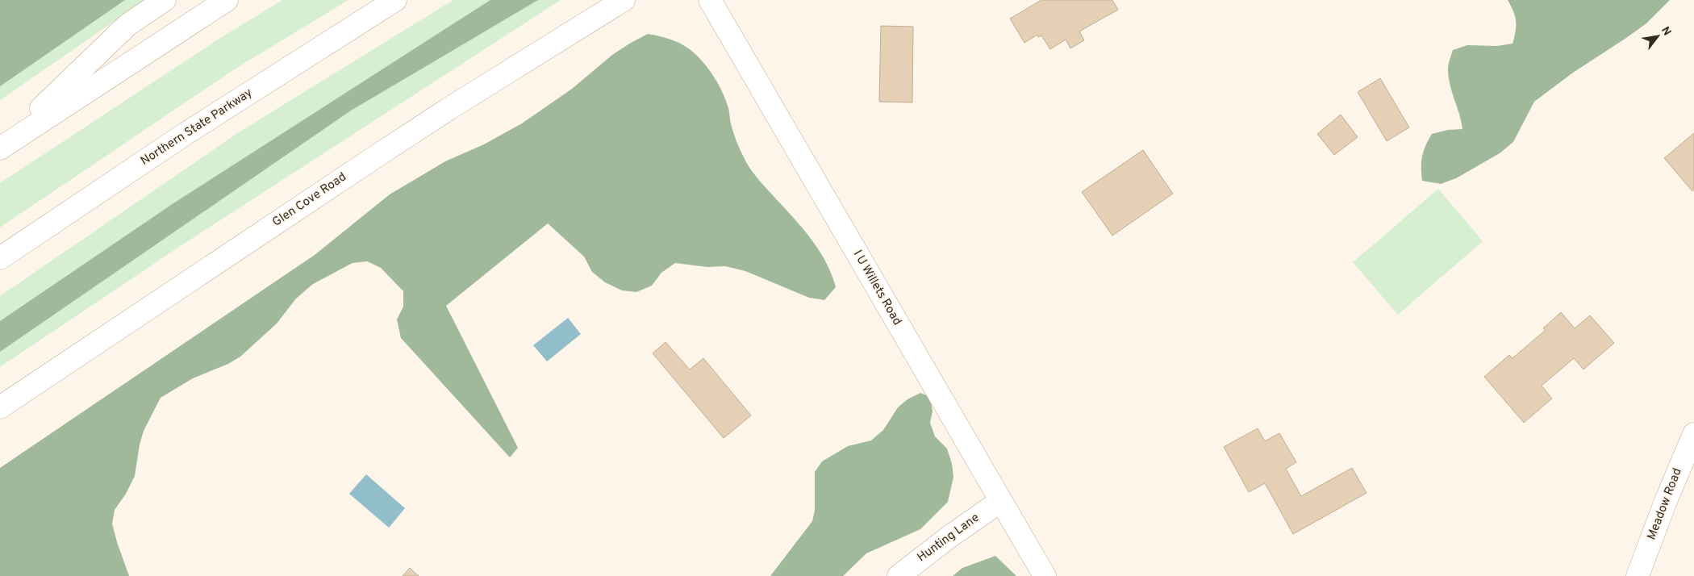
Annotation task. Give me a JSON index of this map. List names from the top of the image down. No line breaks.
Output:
{"streets":{"main road":["Northern State Parkway","Glen Cove Road","I U Willets Road","Meadow Road","Hunting Lane"]},"crossings":[["I U Willets Road","Hunting Lane"]],"north":"top right"}
